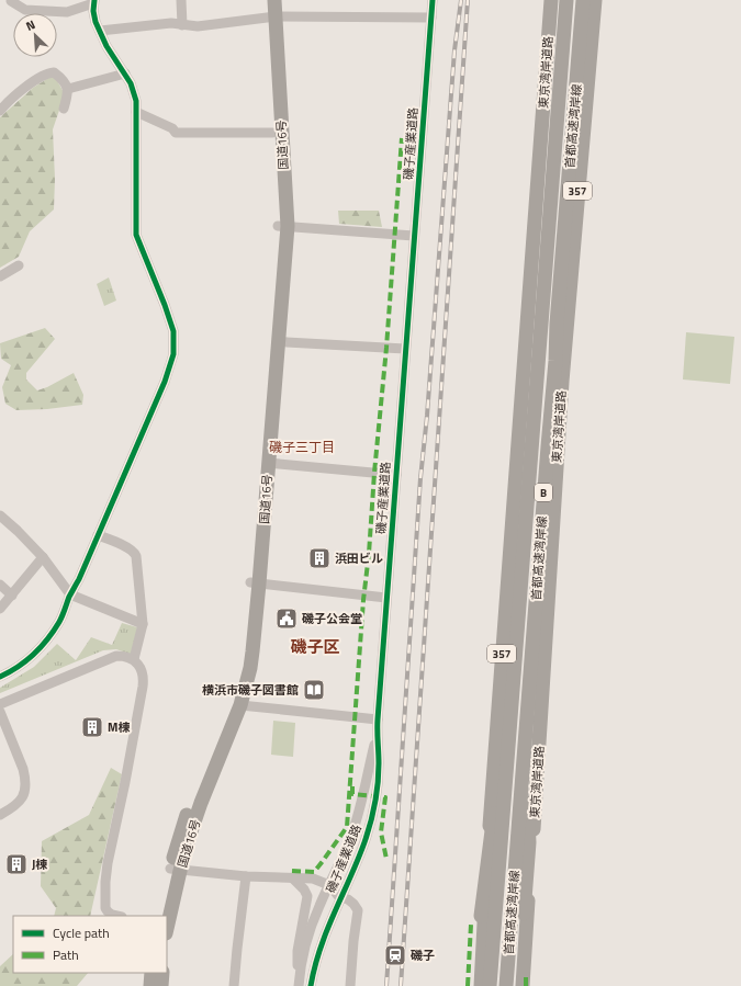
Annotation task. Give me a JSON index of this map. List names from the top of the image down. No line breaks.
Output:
{"streets":{"highway":["東京湾岸道路","首都高速湾岸線","国道16号","357","B"],"street":["磯子産業道路"]},"districts":["磯子三丁目","磯子区"],"places":{"building":["浜田ビル","M棟","J棟"],"public building":["磯子公会堂"],"library":["横浜市磯子図書館"],"station":["磯子"]},"legend":["Cycle path","Path"],"north":"top left"}
